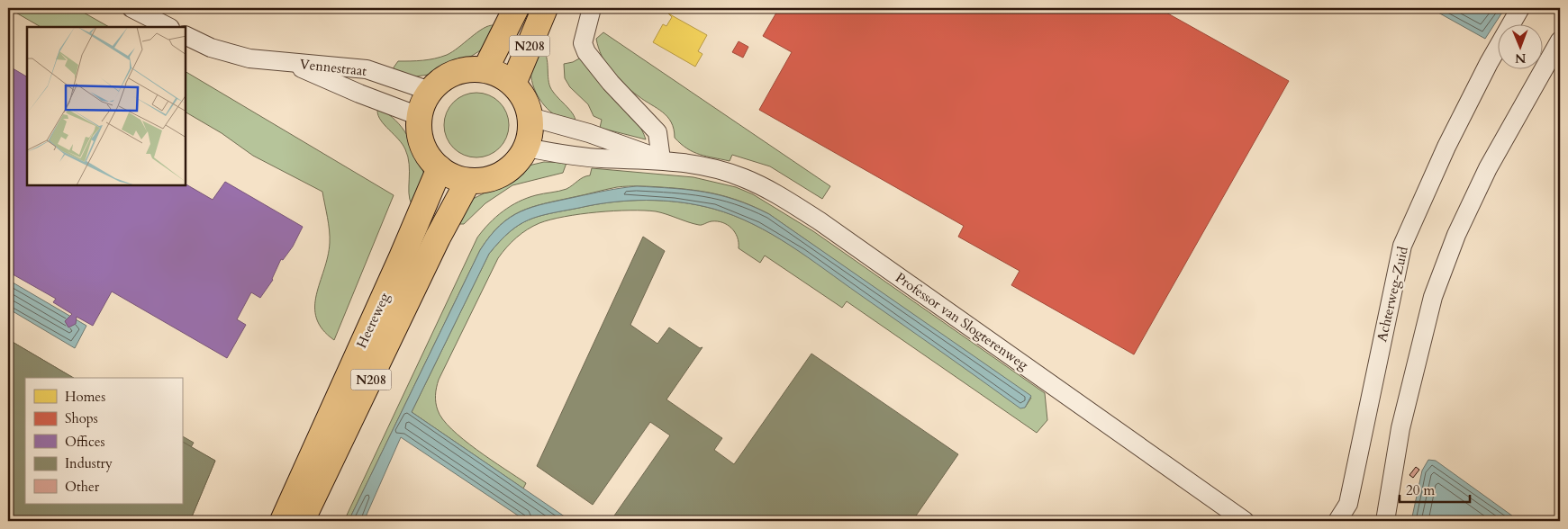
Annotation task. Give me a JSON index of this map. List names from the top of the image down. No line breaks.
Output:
{"streets":{"main road":["N208","Heereweg"],"street":["Vennestraat","Achterweg-Zuid","Professor van Slogterenweg"]},"crossings":[["N208","Vennestraat"],["N208","Heereweg"],["N208","Professor van Slogterenweg"],["Vennestraat","Heereweg"],["Vennestraat","Professor van Slogterenweg"],["Heereweg","Professor van Slogterenweg"]],"legend":["Homes","Shops","Offices","Industry","Other"],"scale_bar":"20 m","north":"bottom"}
